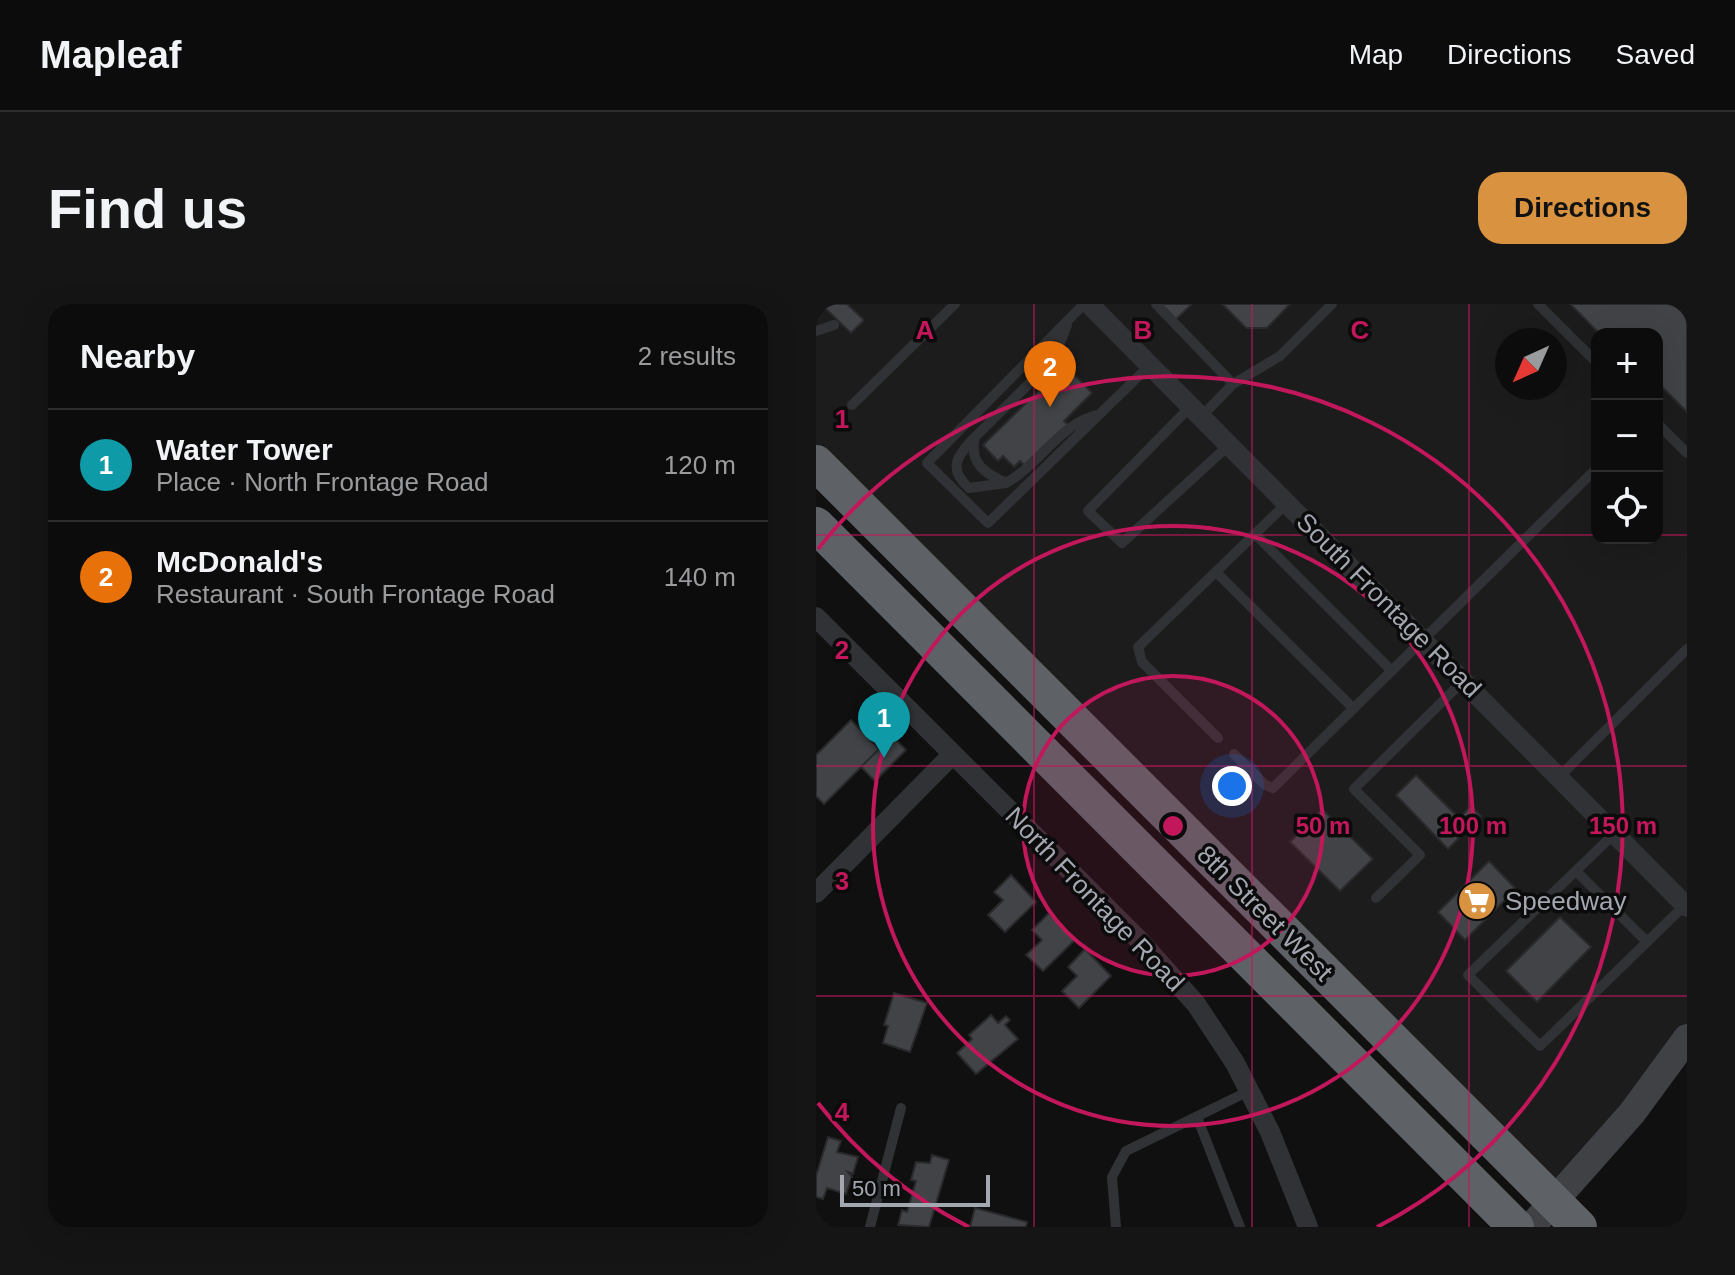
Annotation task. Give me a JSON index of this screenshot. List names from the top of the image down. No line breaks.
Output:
{"streets":{"highway":["8th Street West"],"street":["South Frontage Road","North Frontage Road"]},"places":{"supermarket":["Speedway"]},"scale_bar":"50 m","north":"bottom left","page":{"header":"Mapleaf","nav":["Map","Directions","Saved"],"buttons":"Directions","title":"Find us","heading":["Nearby","2 results"],"map_buttons":["+","−"],"pins":["2","1"],"list":[{"mark":"1","name":"Water Tower","note":"Place · North Frontage Road","value":"120 m"},{"mark":"2","name":"McDonald's","note":"Restaurant · South Frontage Road","value":"140 m"}],"scale":"50 m"},"grid":{"columns":["A","B","C"],"rows":["1","2","3","4"]},"rings":["50 m","100 m","150 m"]}
